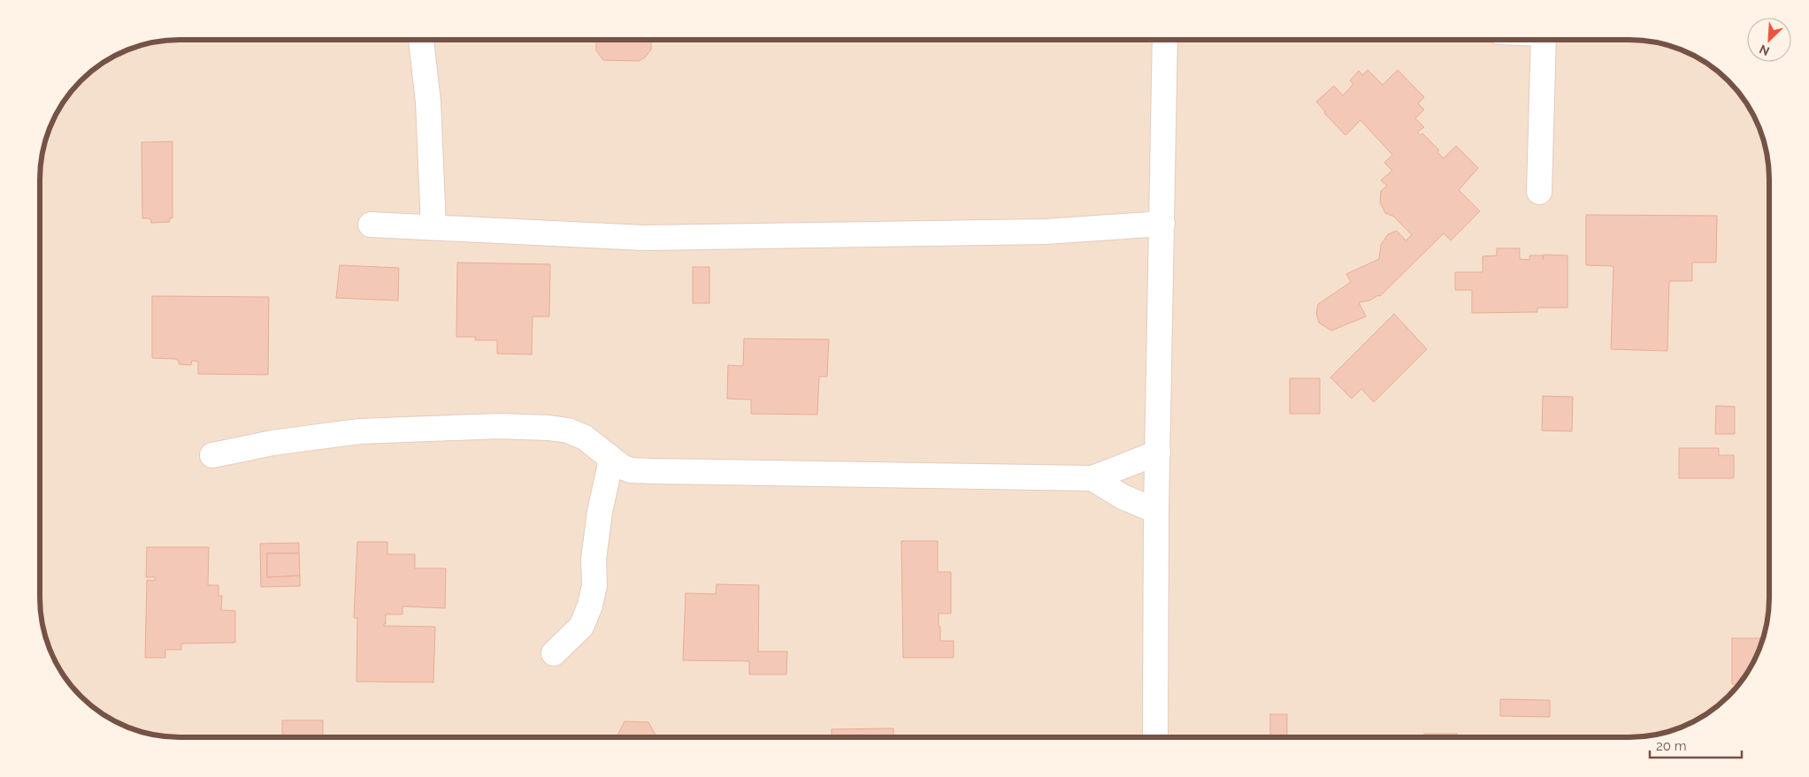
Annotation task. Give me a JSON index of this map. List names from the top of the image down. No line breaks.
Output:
{"scale_bar":"20 m","north":"bottom left"}
